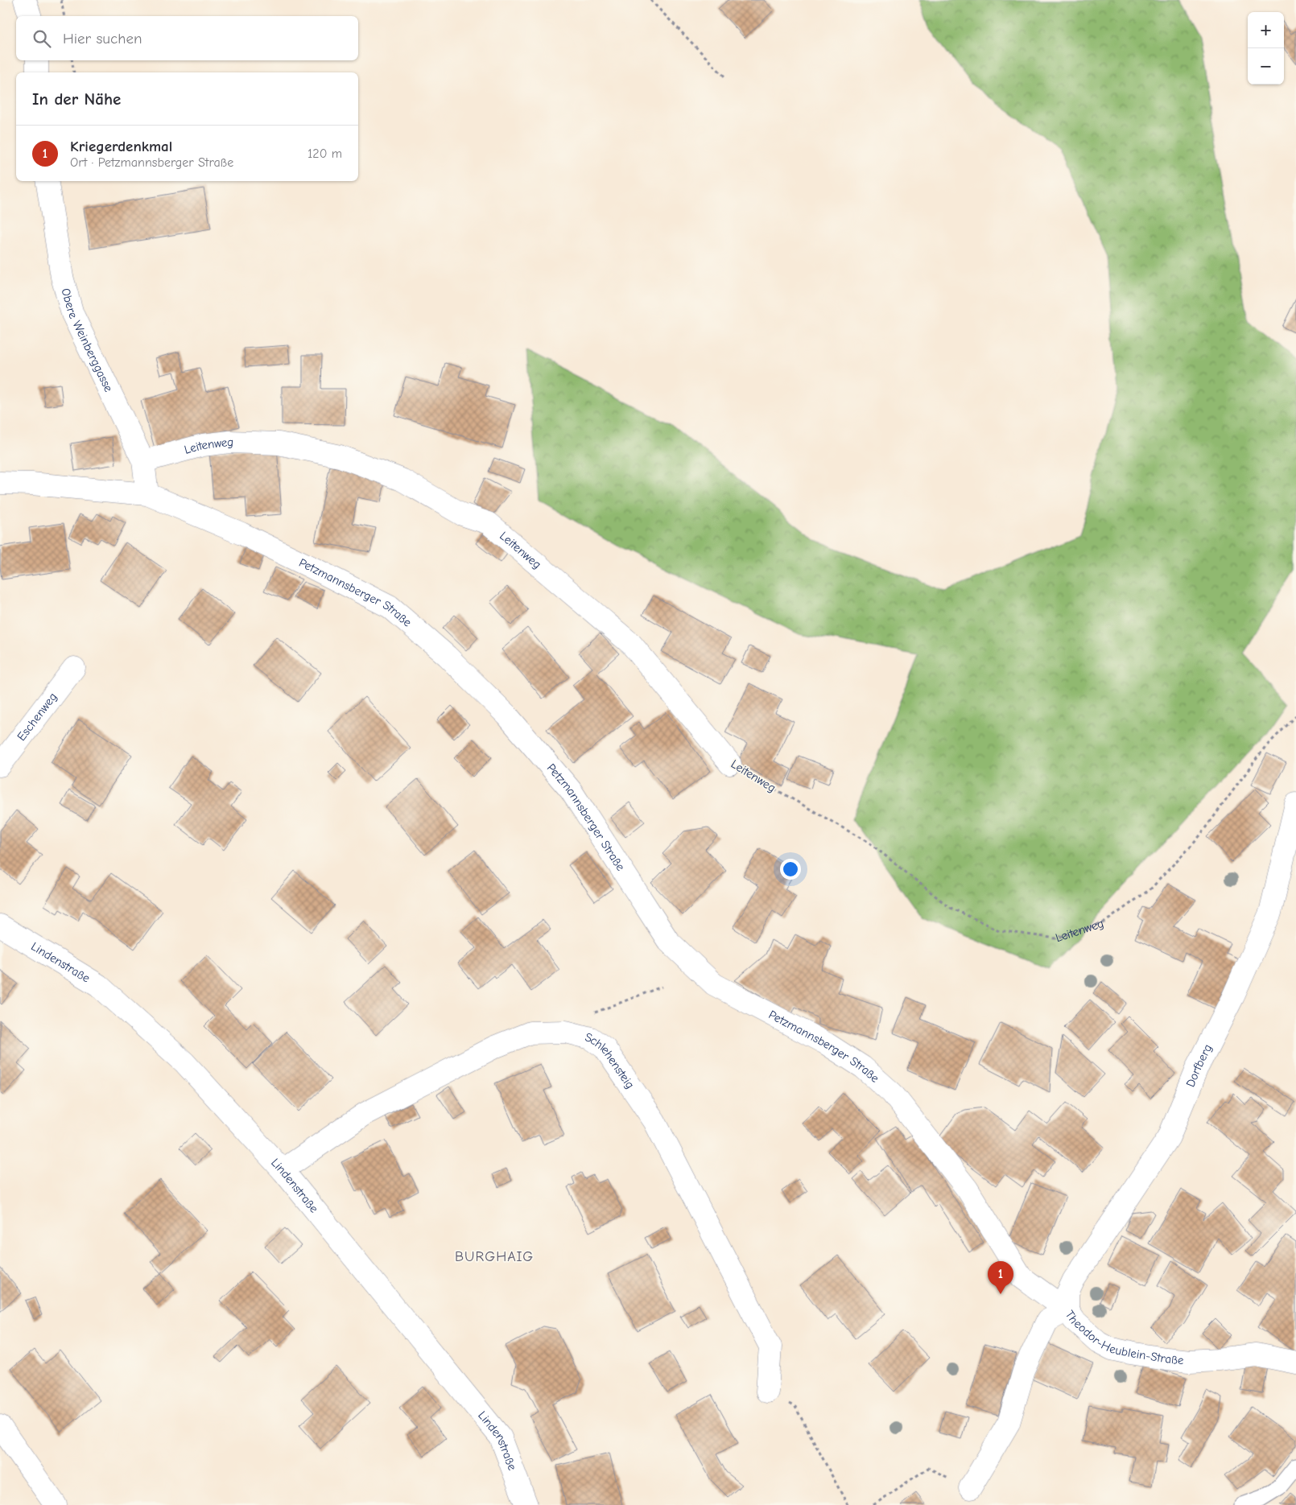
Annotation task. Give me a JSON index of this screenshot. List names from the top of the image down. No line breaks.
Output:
{"streets":{"street":["Obere Weinberggasse","Leitenweg","Petzmannsberger Straße","Eschenweg","Lindenstraße","Schlehensteig","Dorfberg","Theodor-Heublein-Straße"]},"crossings":[["Obere Weinberggasse","Leitenweg"],["Obere Weinberggasse","Petzmannsberger Straße"],["Petzmannsberger Straße","Dorfberg"],["Petzmannsberger Straße","Theodor-Heublein-Straße"],["Lindenstraße","Schlehensteig"],["Dorfberg","Theodor-Heublein-Straße"]],"districts":["BURGHAIG"],"page":{"map_buttons":["+","−"],"search":"Hier suchen","heading":"In der Nähe","list":[{"mark":"1","name":"Kriegerdenkmal","note":"Ort · Petzmannsberger Straße","value":"120 m"}],"pins":"1"}}
